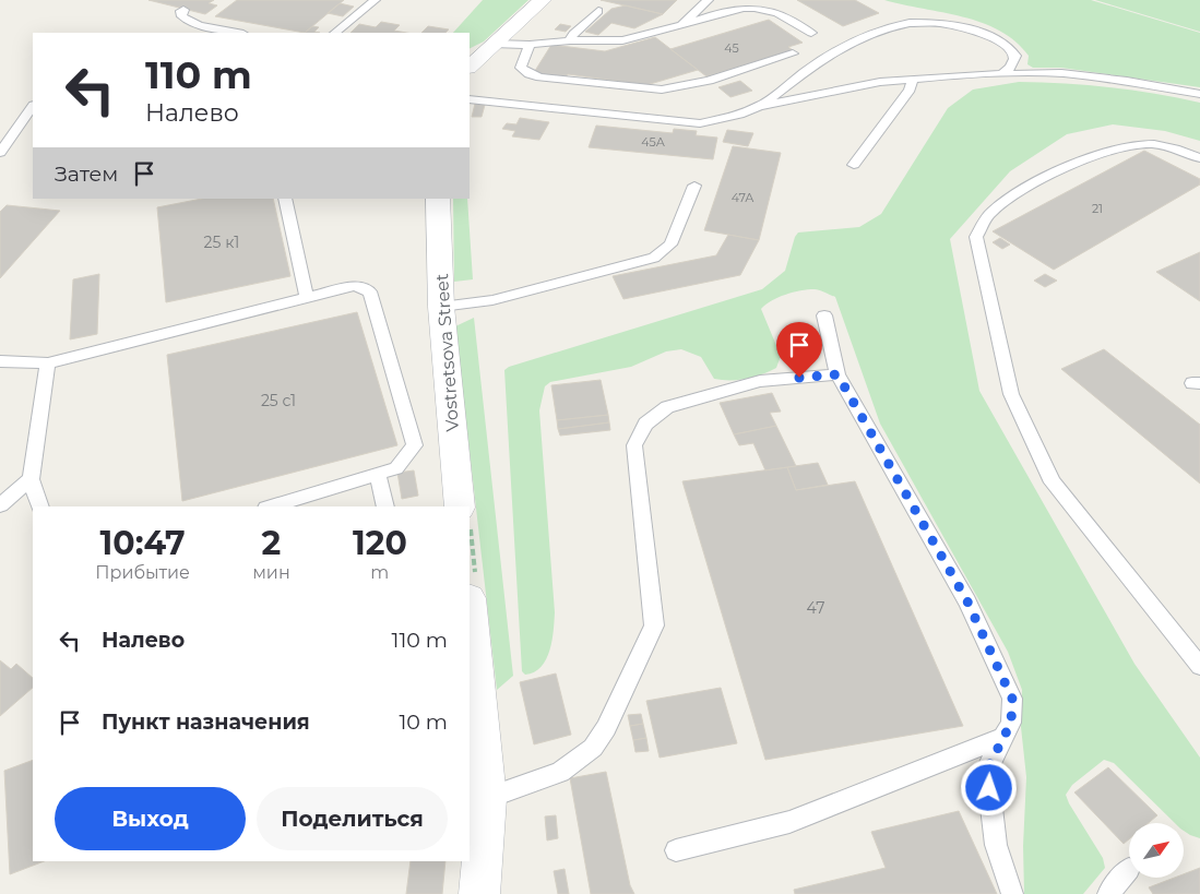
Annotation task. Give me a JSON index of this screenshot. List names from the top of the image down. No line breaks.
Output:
{"streets":{"street":["Vostretsova Street"]},"house_numbers":["45","45А","47А","21","25 к1","25 с1","47"],"north":"top right","page":{"turn":["110 m","Налево"],"then":"Затем","eta":["10:47","Прибытие","2","мин","120","m"],"list":[{"name":"Налево","value":"110 m"},{"name":"Пункт назначения","value":"10 m"}],"buttons":["Выход","Поделиться"]}}
